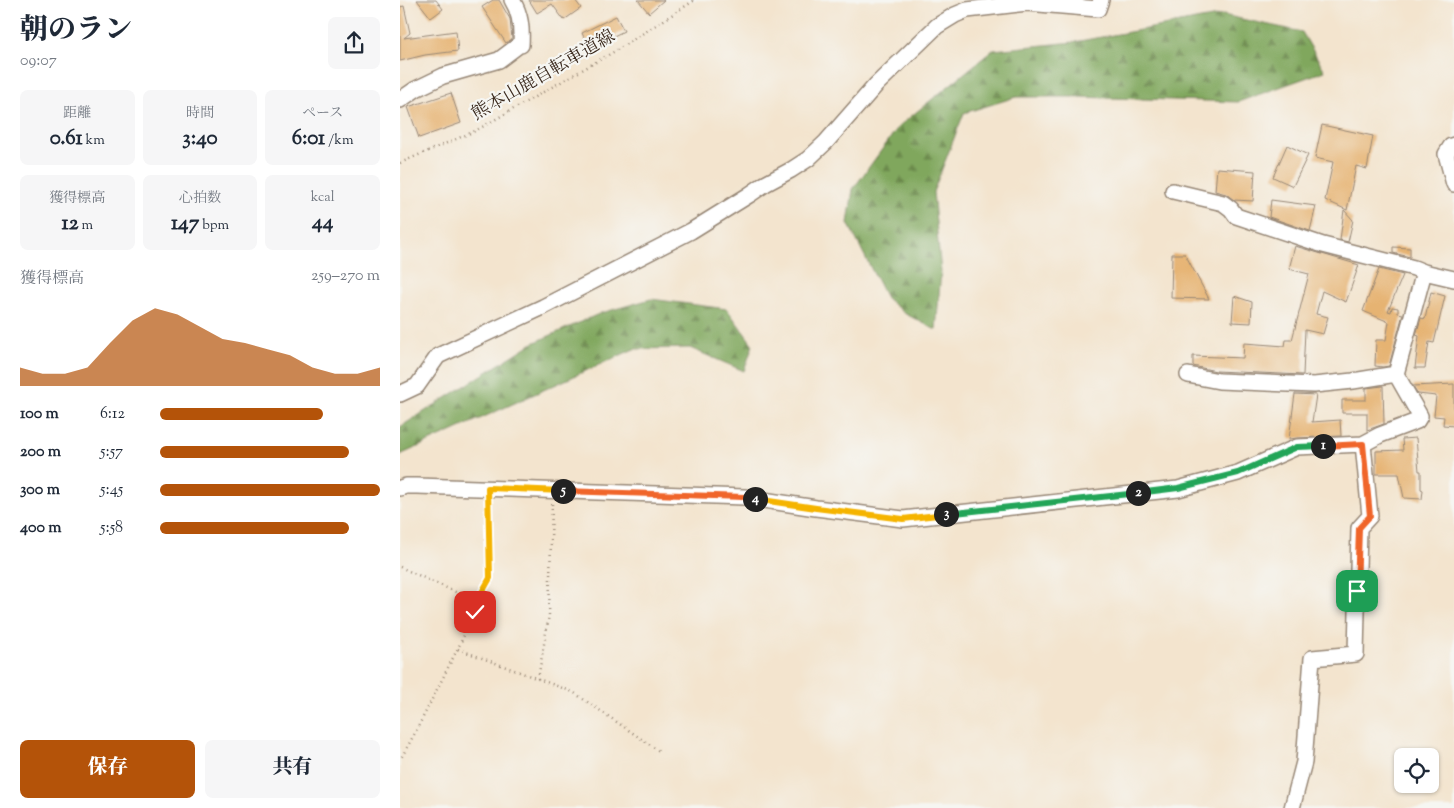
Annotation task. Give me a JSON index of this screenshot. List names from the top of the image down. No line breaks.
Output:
{"streets":{"path":["熊本山鹿自転車道線"]},"page":{"heading":["朝のラン","09:07"],"stats":[["距離","0.61 km"],["時間","3:40"],["ペース","6:01 /km"],["獲得標高","12 m"],["心拍数","147 bpm"],["kcal","44"]],"chart":["獲得標高","259–270 m"],"list":[{"name":"100 m","note":"6:12"},{"name":"200 m","note":"5:57"},{"name":"300 m","note":"5:45"},{"name":"400 m","note":"5:58"}],"pins":["1","5","2","4","3"],"buttons":["保存","共有"]}}
